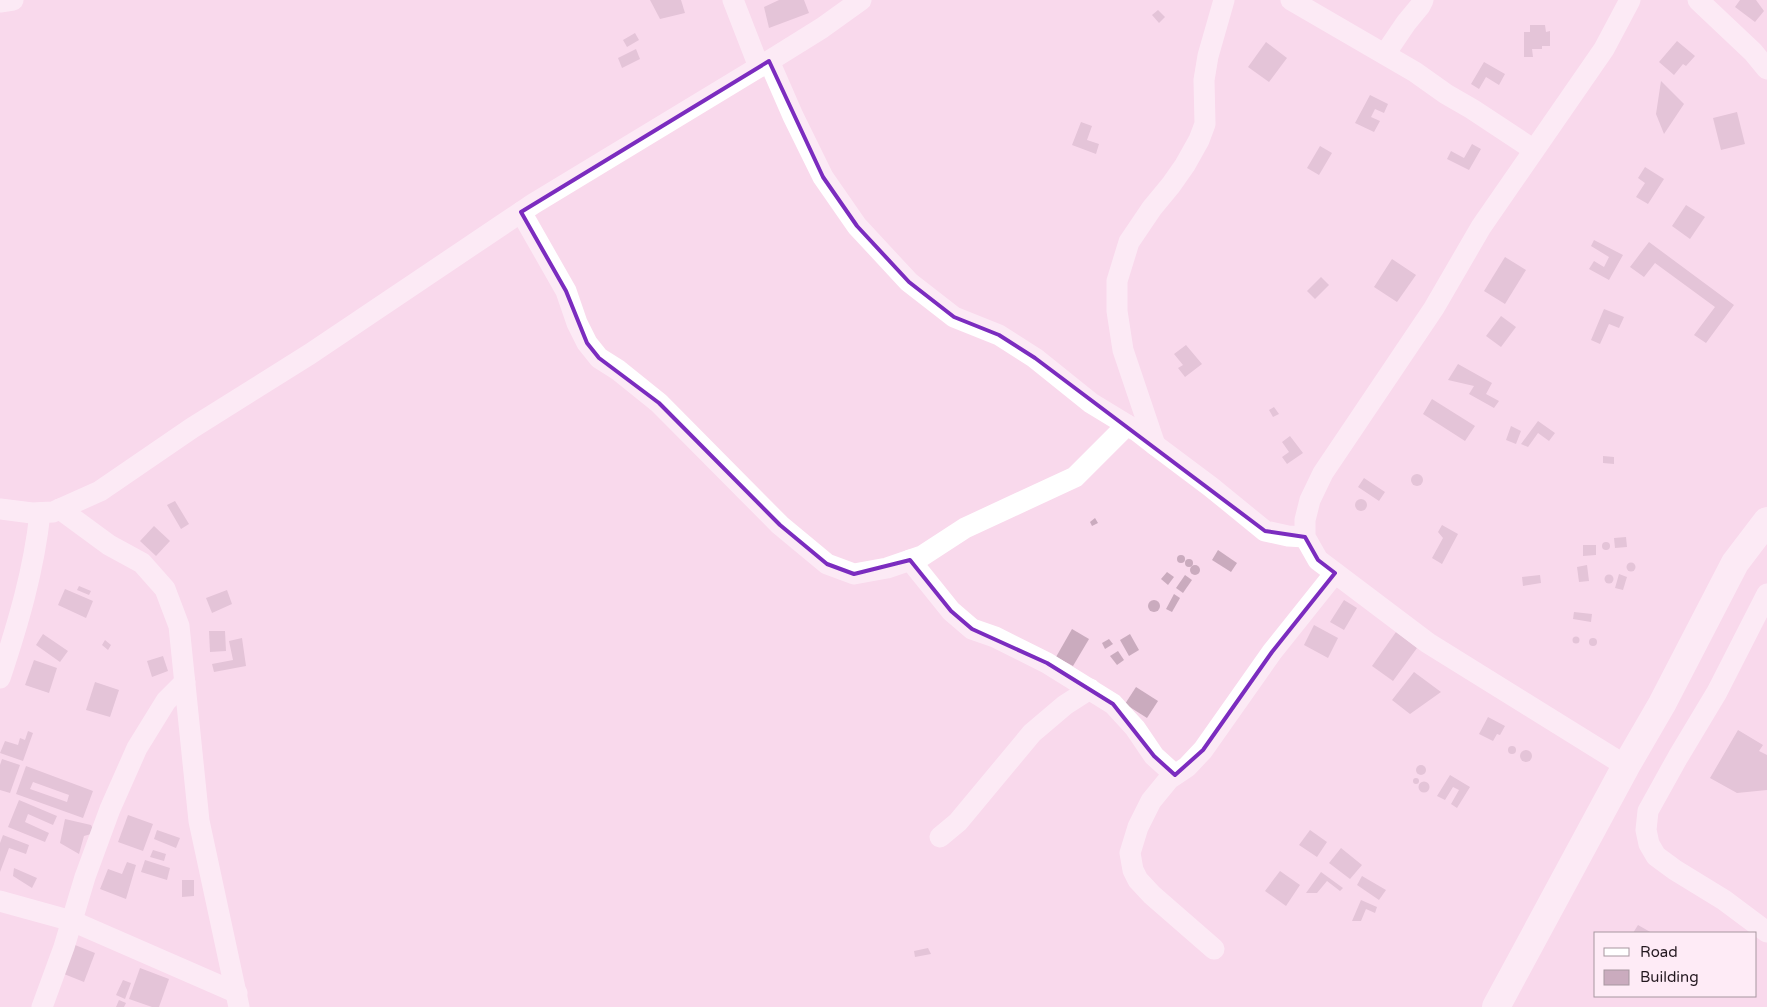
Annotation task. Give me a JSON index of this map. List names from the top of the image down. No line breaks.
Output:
{"legend":["Road","Building"]}
